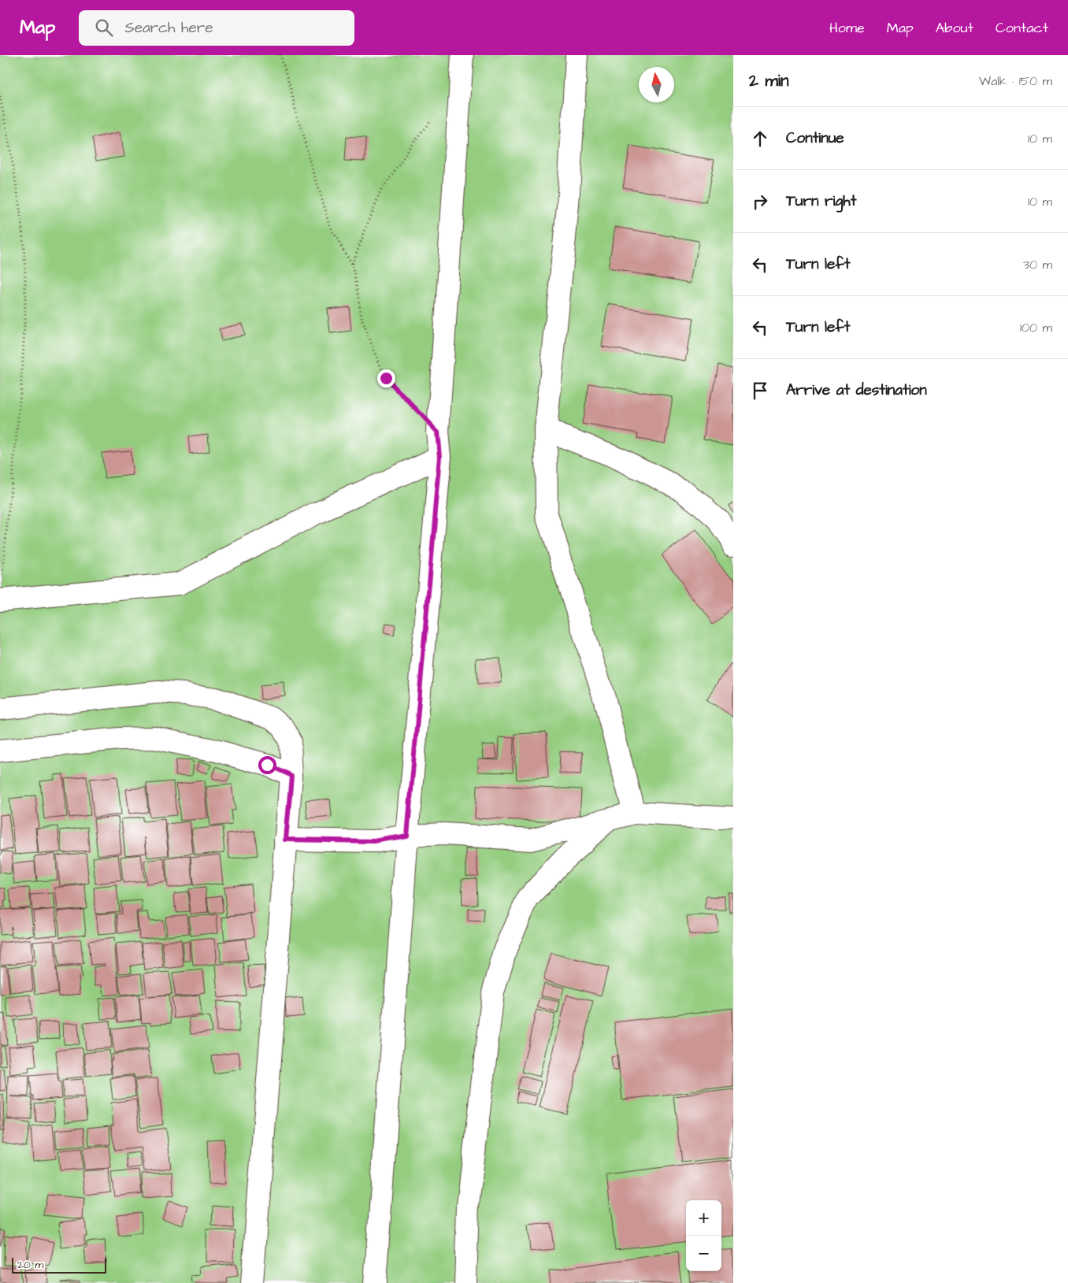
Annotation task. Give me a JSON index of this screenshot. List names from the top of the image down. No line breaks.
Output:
{"scale_bar":"20 m","north":"top","page":{"header":"Map","search":"Search here","nav":["Home","Map","About","Contact"],"heading":["2 min","Walk · 150 m"],"list":[["Continue","10 m"],["Turn right","10 m"],["Turn left","30 m"],["Turn left","100 m"],"Arrive at destination"],"map_buttons":["+","−"],"scale":"20 m"}}
